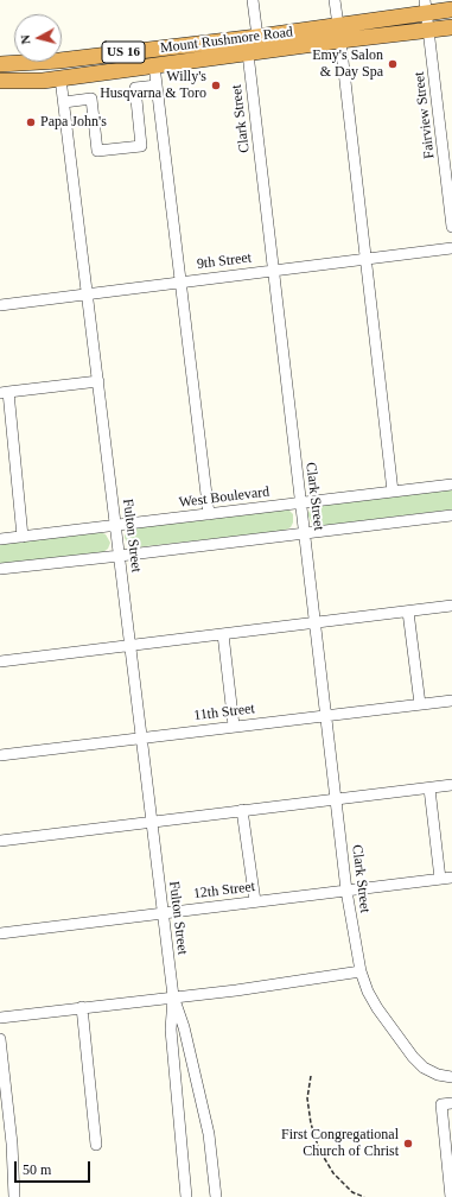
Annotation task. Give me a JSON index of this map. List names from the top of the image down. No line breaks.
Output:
{"streets":{"highway":["Mount Rushmore Road","US 16"],"street":["Fairview Street","Clark Street","9th Street","West Boulevard","Fulton Street","11th Street","12th Street"]},"crossings":[["Mount Rushmore Road","Fairview Street"],["Mount Rushmore Road","Clark Street"],["Mount Rushmore Road","Fulton Street"],["Clark Street","9th Street"],["Clark Street","West Boulevard"],["Clark Street","11th Street"],["Clark Street","12th Street"],["9th Street","Fulton Street"],["West Boulevard","Fulton Street"],["Fulton Street","11th Street"],["Fulton Street","12th Street"]],"places":["Emy's Salon & Day Spa","Willy's Husqvarna & Toro","Papa John's","First Congregational Church of Christ"],"scale_bar":"50 m","north":"left"}
